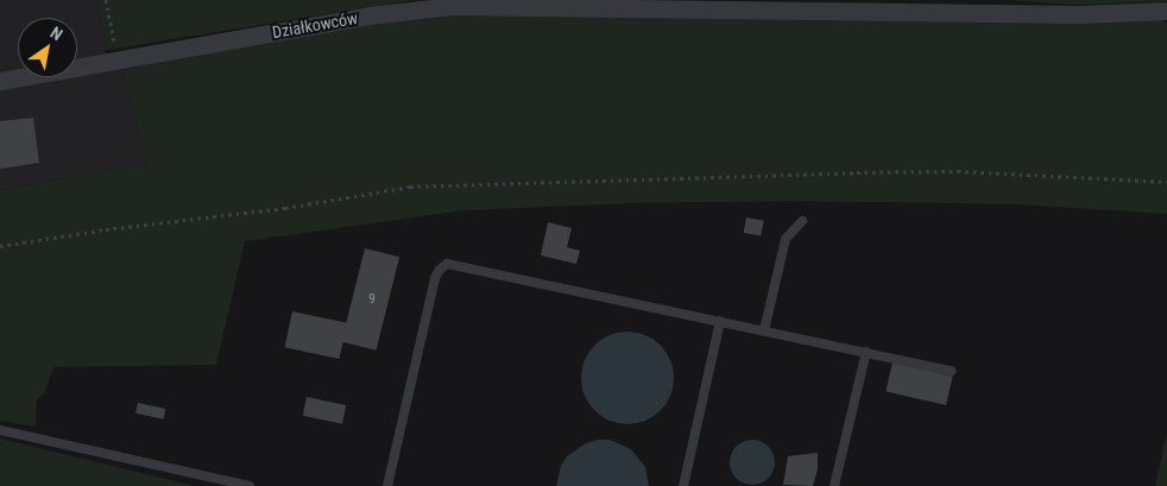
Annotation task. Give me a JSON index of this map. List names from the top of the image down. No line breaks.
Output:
{"streets":{"street":["Działkowców"]},"house_numbers":["9"],"north":"top right"}
